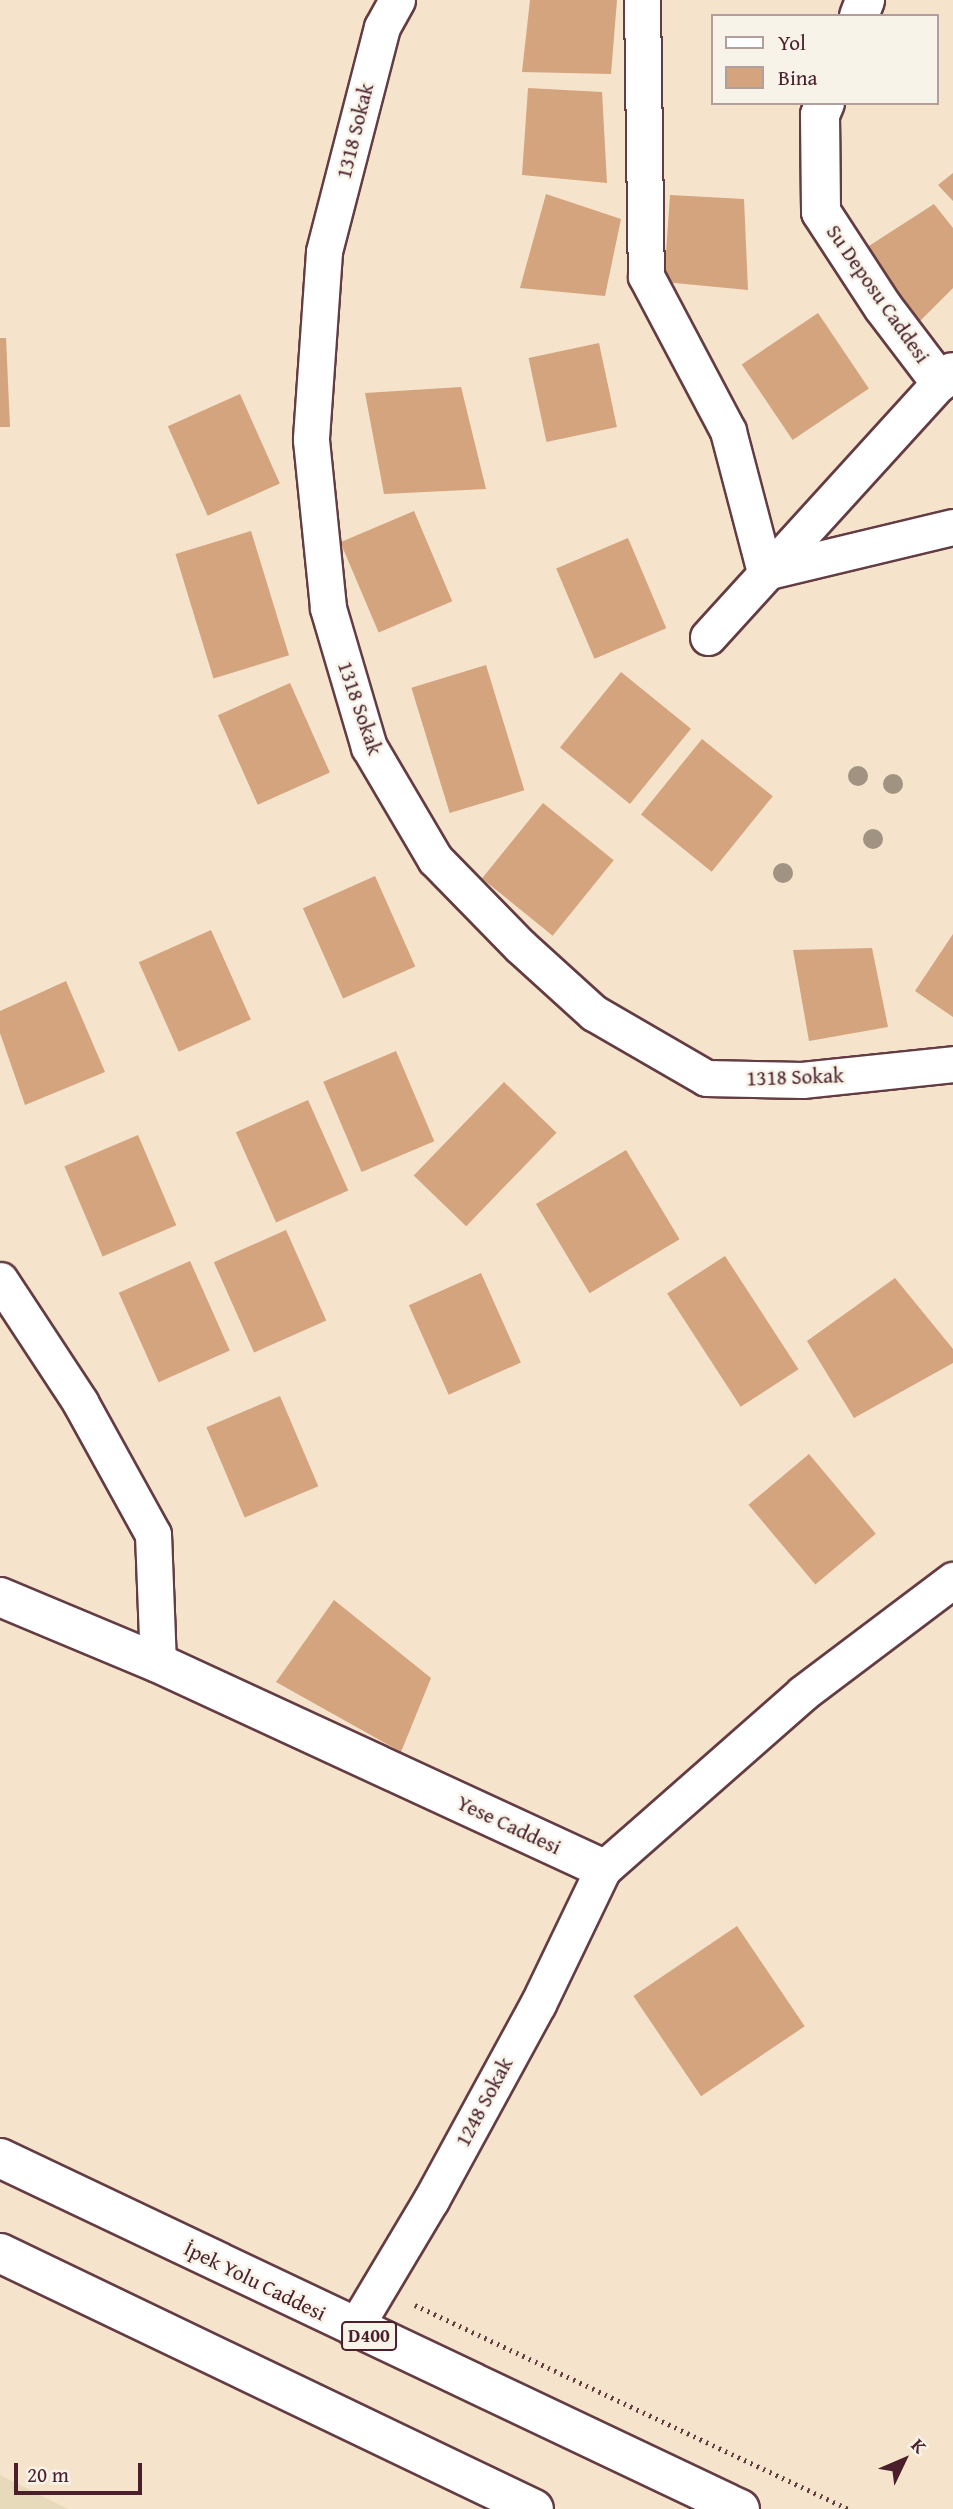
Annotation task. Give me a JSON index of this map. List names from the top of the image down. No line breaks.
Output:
{"streets":{"main road":["Su Deposu Caddesi","Yese Caddesi","İpek Yolu Caddesi","D400"],"street":["1318 Sokak","1248 Sokak"]},"crossings":[["Yese Caddesi","1248 Sokak"],["1248 Sokak","İpek Yolu Caddesi"]],"legend":["Yol","Bina"],"scale_bar":"20 m","north":"top right"}
